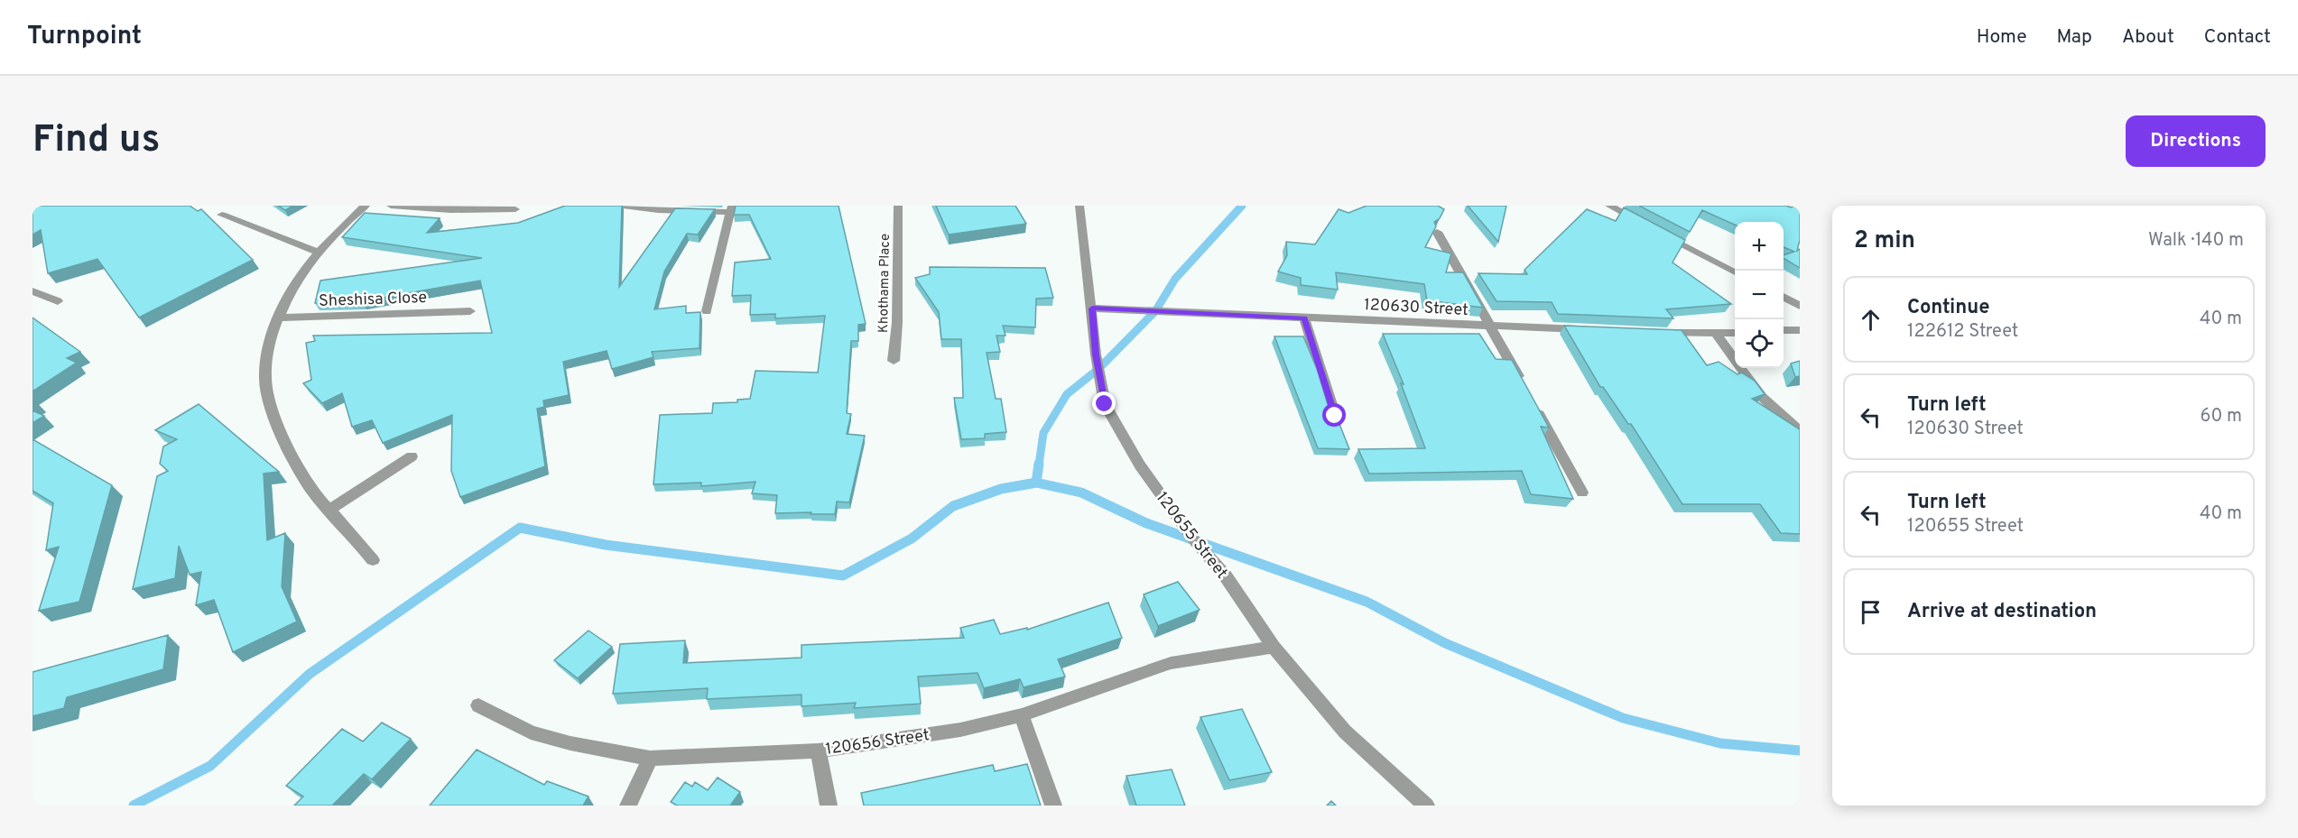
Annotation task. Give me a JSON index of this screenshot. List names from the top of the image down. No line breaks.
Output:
{"streets":{"street":["Khothama Place","Sheshisa Close","120630 Street","120655 Street","120656 Street"]},"crossings":[["120630 Street","120655 Street"],["120655 Street","120656 Street"]],"page":{"header":"Turnpoint","nav":["Home","Map","About","Contact"],"buttons":"Directions","title":"Find us","heading":["2 min","Walk · 140 m"],"map_buttons":["+","−"],"list":[["Continue","122612 Street","40 m"],["Turn left","120630 Street","60 m"],["Turn left","120655 Street","40 m"],"Arrive at destination"]}}
